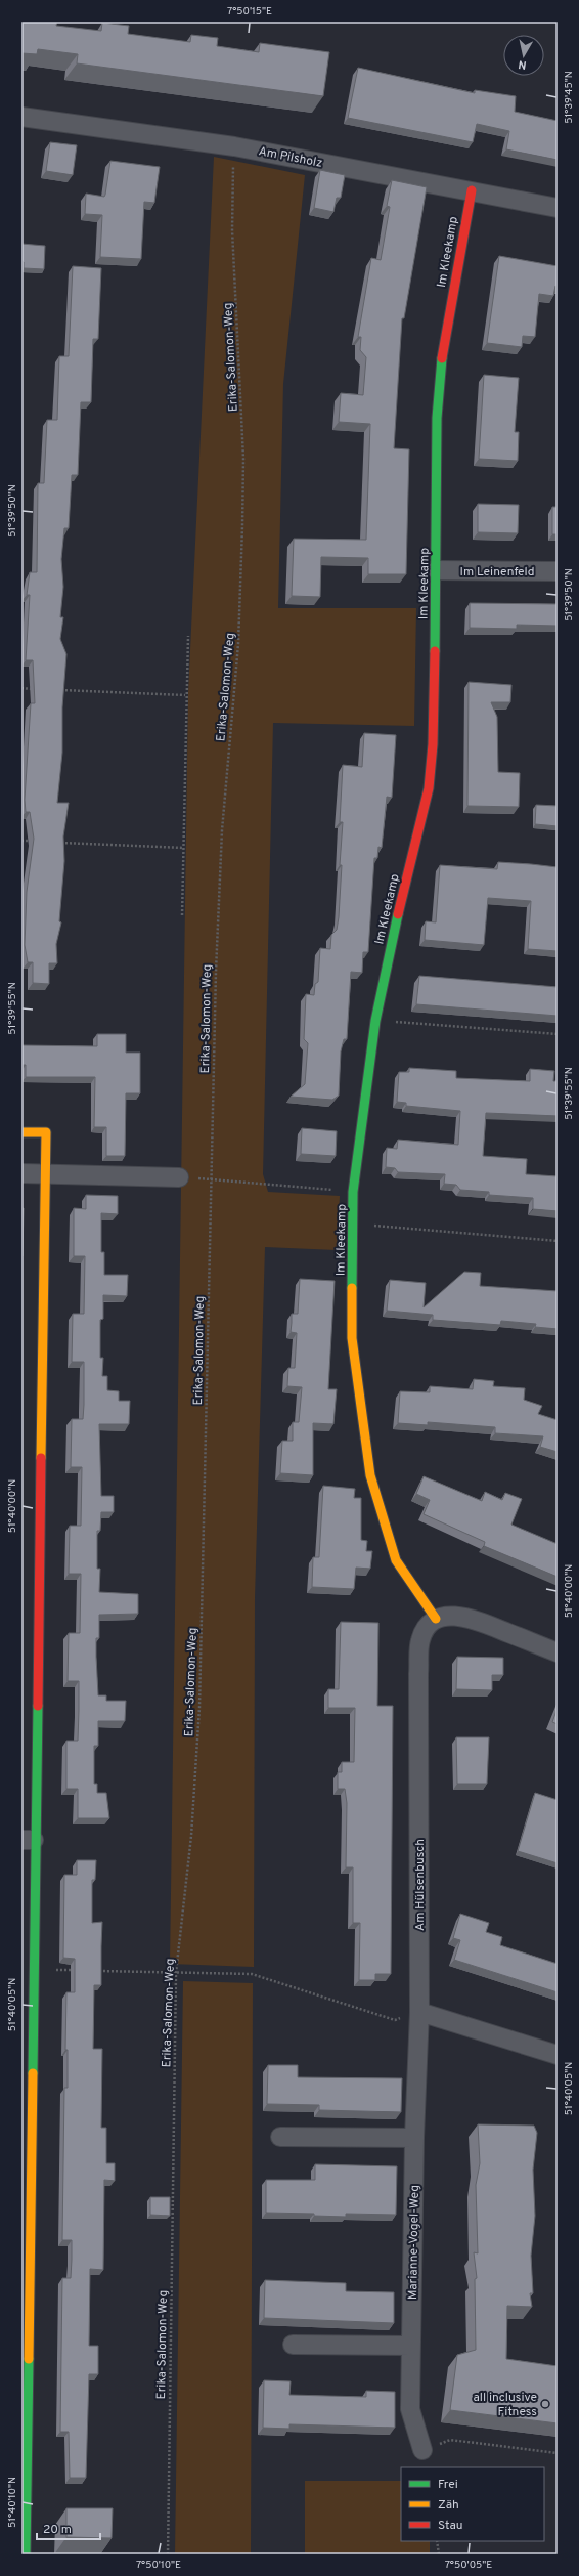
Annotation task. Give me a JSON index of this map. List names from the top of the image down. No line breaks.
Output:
{"streets":{"street":["Am Pilsholz","Im Kleekamp","Im Leinenfeld","Am Hülsenbusch","Marianne-Vogel-Weg"],"path":["Erika-Salomon-Weg"]},"crossings":[["Am Pilsholz","Im Kleekamp"],["Am Pilsholz","Erika-Salomon-Weg"],["Im Kleekamp","Im Leinenfeld"],["Im Kleekamp","Am Hülsenbusch"],["Am Hülsenbusch","Marianne-Vogel-Weg"]],"places":["all inclusive Fitness"],"legend":["Frei","Zäh","Stau"],"scale_bar":"20 m","north":"bottom","coordinates":["7°50'15\"E","51°39'45\"N","51°39'50\"N","51°39'55\"N","51°40'00\"N","51°40'05\"N","51°40'10\"N","7°50'10\"E","7°50'05\"E"]}
